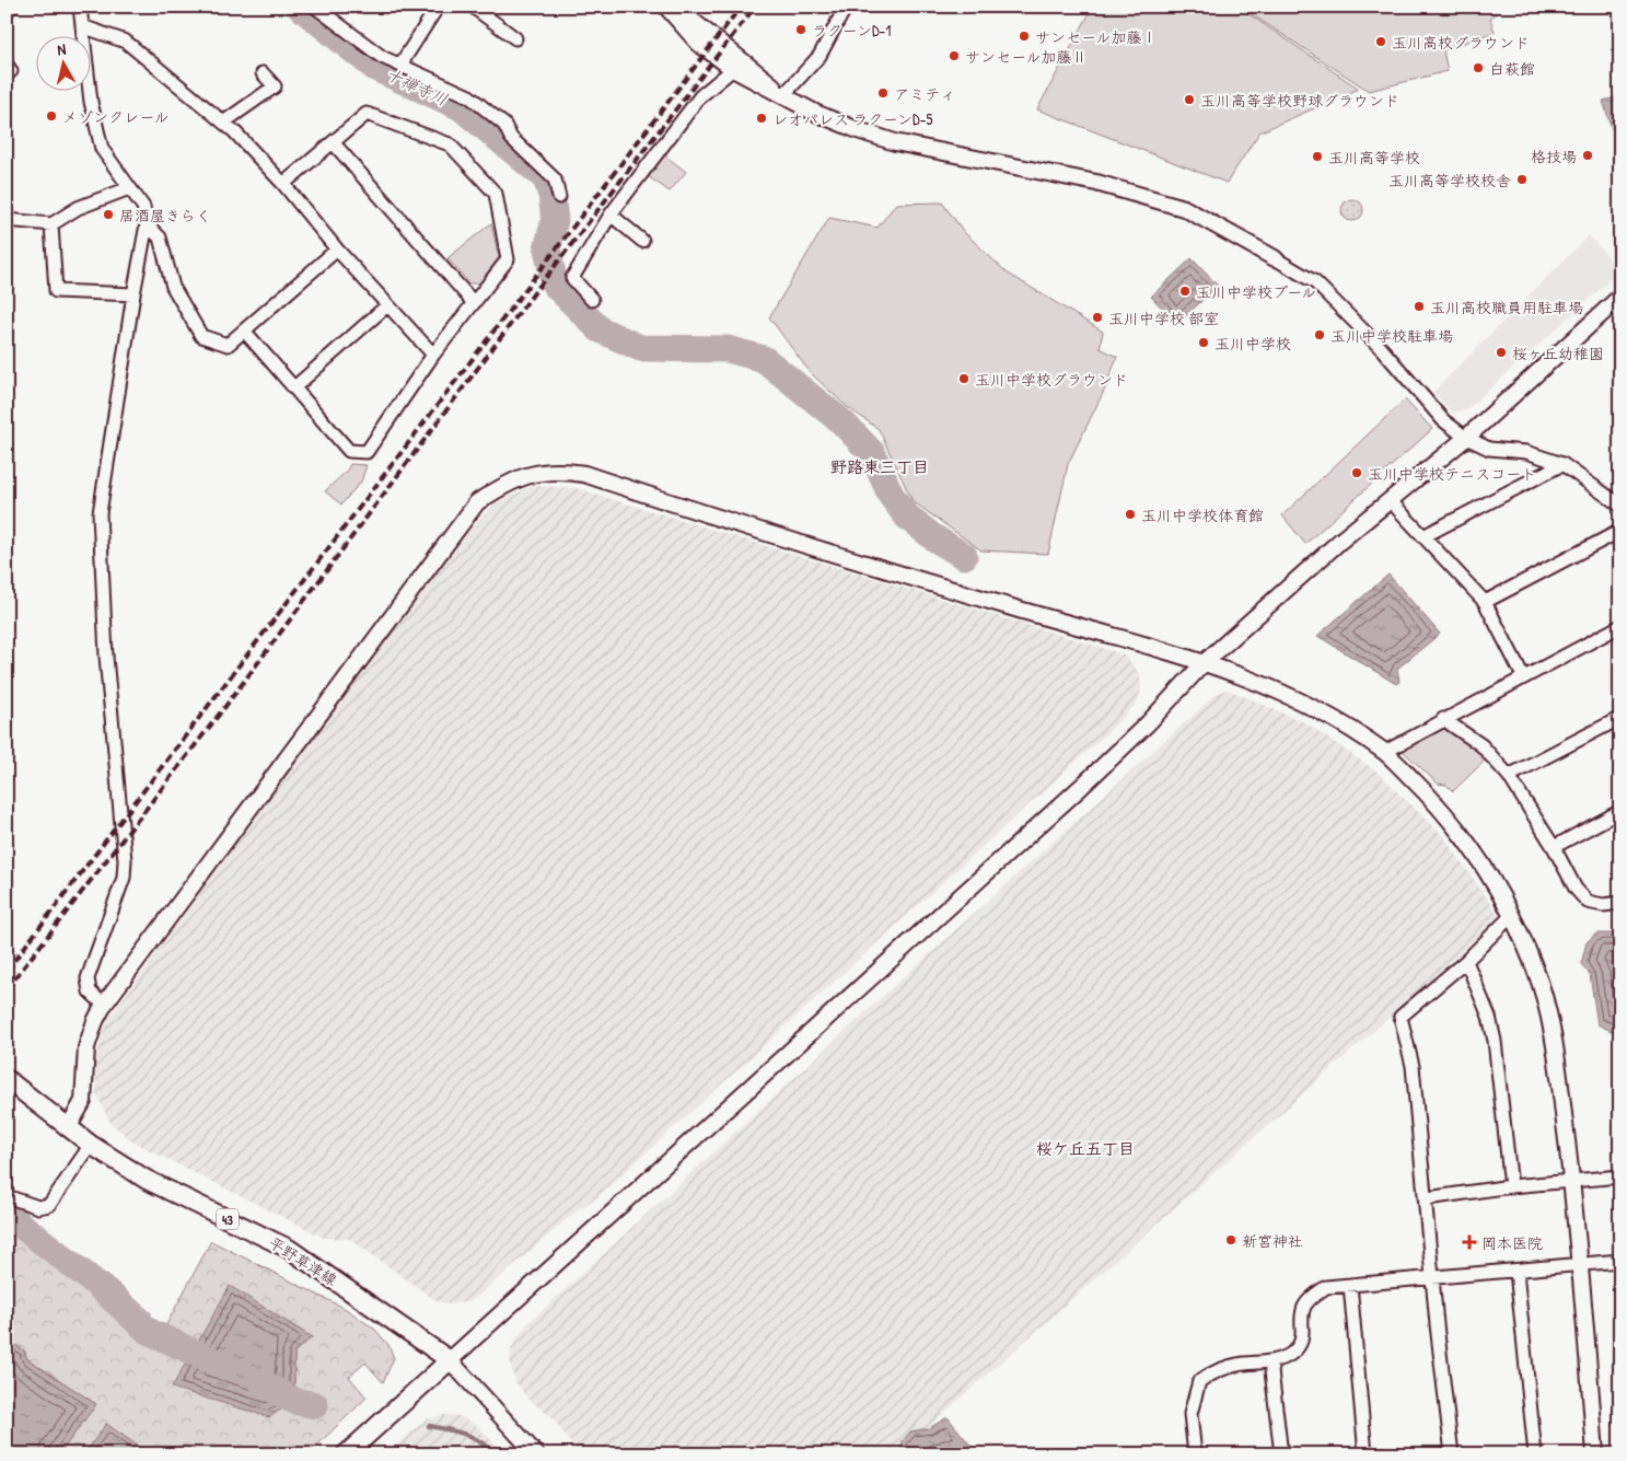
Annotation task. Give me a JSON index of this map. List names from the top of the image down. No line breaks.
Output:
{"streets":{"main road":["43","平野草津線"]},"districts":["野路東三丁目","桜ケ丘五丁目"],"water":["十禅寺川"],"places":{"other":["ラクーンD-1","サンセール加藤Ⅰ","玉川高校グラウンド","サンセール加藤Ⅱ","白萩館","アミティ","玉川高等学校野球グラウンド","メゾンクレール","レオパレス ラクーンD-5","格技場","玉川高等学校","玉川高等学校校舎","居酒屋きらく","玉川中学校プール","玉川高校職員用駐車場","玉川中学校 部室","玉川中学校駐車場","玉川中学校","桜ヶ丘幼稚園","玉川中学校グラウンド","玉川中学校テニスコート","玉川中学校体育館","新宮神社"],"health":["岡本医院"]},"north":"top"}
